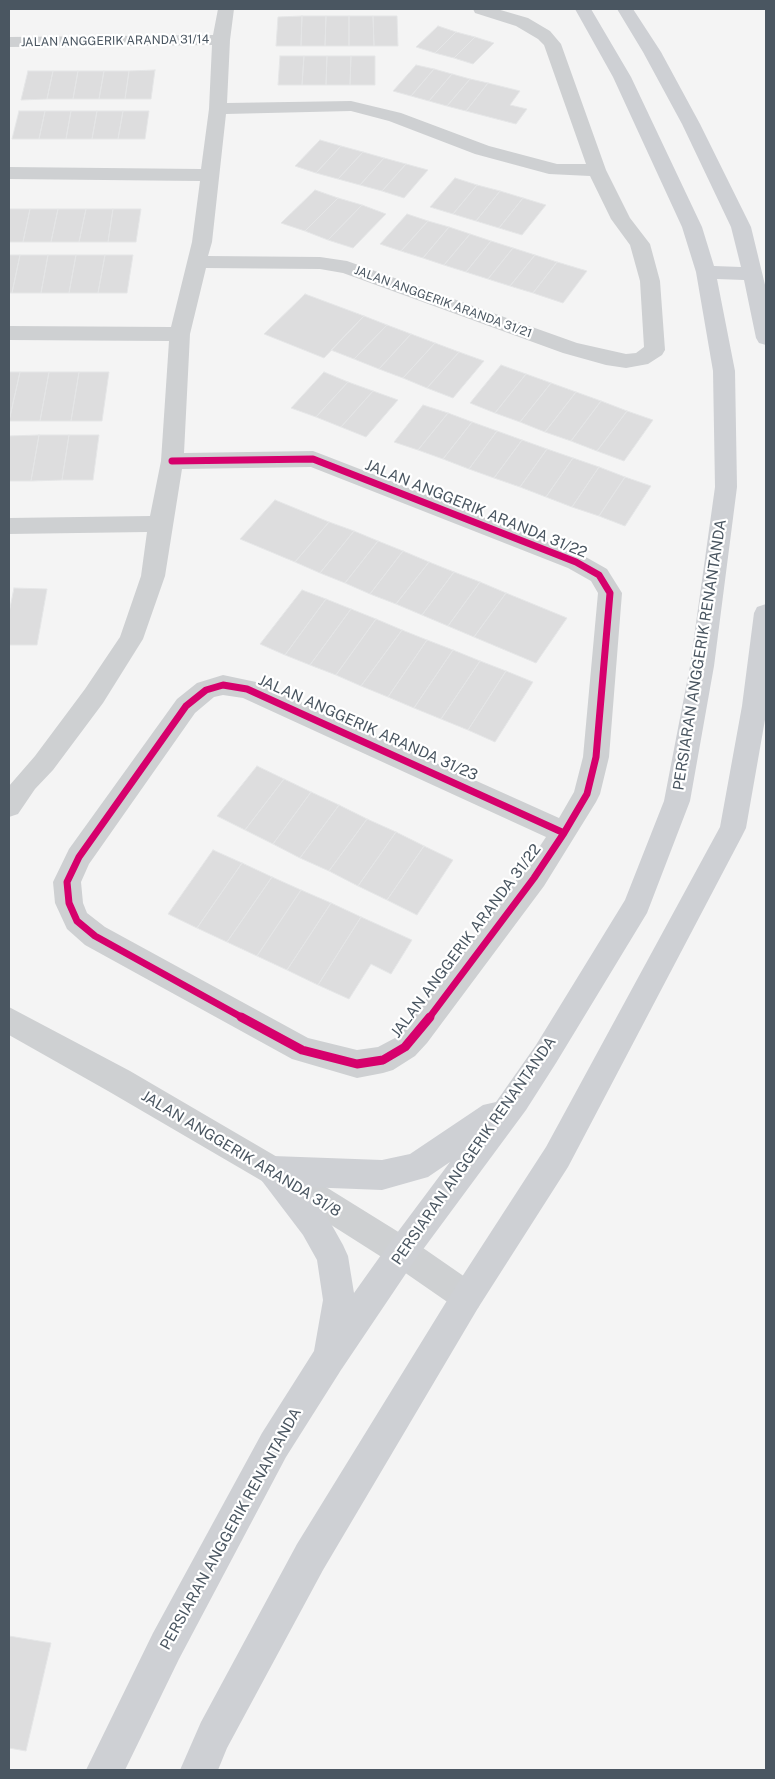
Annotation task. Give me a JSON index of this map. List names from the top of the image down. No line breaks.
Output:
{"streets":{"main road":["PERSIARAN ANGGERIK RENANTANDA"],"street":["JALAN ANGGERIK ARANDA 31/14","JALAN ANGGERIK ARANDA 31/21","JALAN ANGGERIK ARANDA 31/22","JALAN ANGGERIK ARANDA 31/23","JALAN ANGGERIK ARANDA 31/8"]},"crossings":[["JALAN ANGGERIK ARANDA 31/22","JALAN ANGGERIK ARANDA 31/23"],["PERSIARAN ANGGERIK RENANTANDA","JALAN ANGGERIK ARANDA 31/8"]]}
